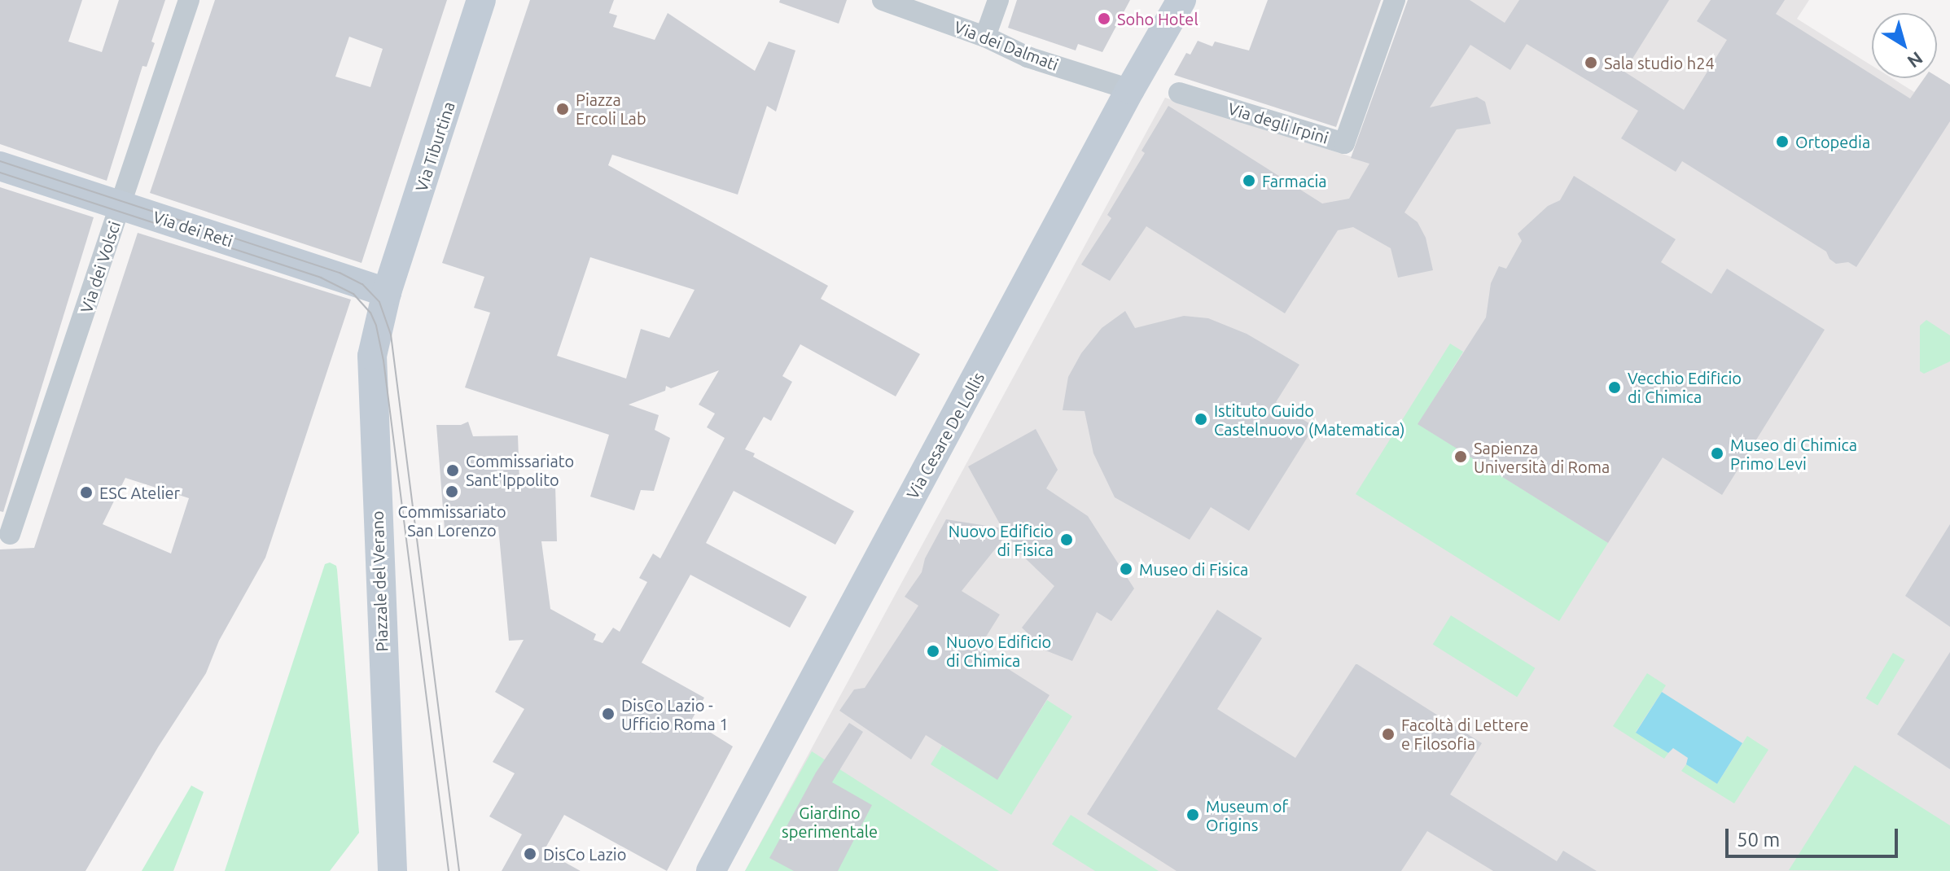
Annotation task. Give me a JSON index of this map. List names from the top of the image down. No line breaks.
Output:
{"streets":{"main road":["Via Tiburtina","Via dei Reti","Via Cesare De Lollis","Piazzale del Verano"],"street":["Via dei Dalmati","Via degli Irpini","Via dei Volsci"]},"crossings":[["Via dei Dalmati","Via Cesare De Lollis"],["Via Tiburtina","Via dei Reti"],["Via Tiburtina","Piazzale del Verano"],["Via dei Reti","Via dei Volsci"],["Via dei Reti","Piazzale del Verano"]],"parks":["Giardino sperimentale"],"places":["Soho Hotel","Sala studio h24","Piazza Ercoli Lab","Ortopedia","Farmacia","Vecchio Edificio di Chimica","Istituto Guido Castelnuovo (Matematica)","Museo di Chimica Primo Levi","Sapienza Università di Roma","Commissariato Sant'Ippolito","Commissariato San Lorenzo","ESC Atelier","Nuovo Edificio di Fisica","Museo di Fisica","Nuovo Edificio di Chimica","DisCo Lazio - Ufficio Roma 1","Facoltà di Lettere e Filosofia","Museum of Origins","DisCo Lazio"],"scale_bar":"50 m","north":"bottom right"}
